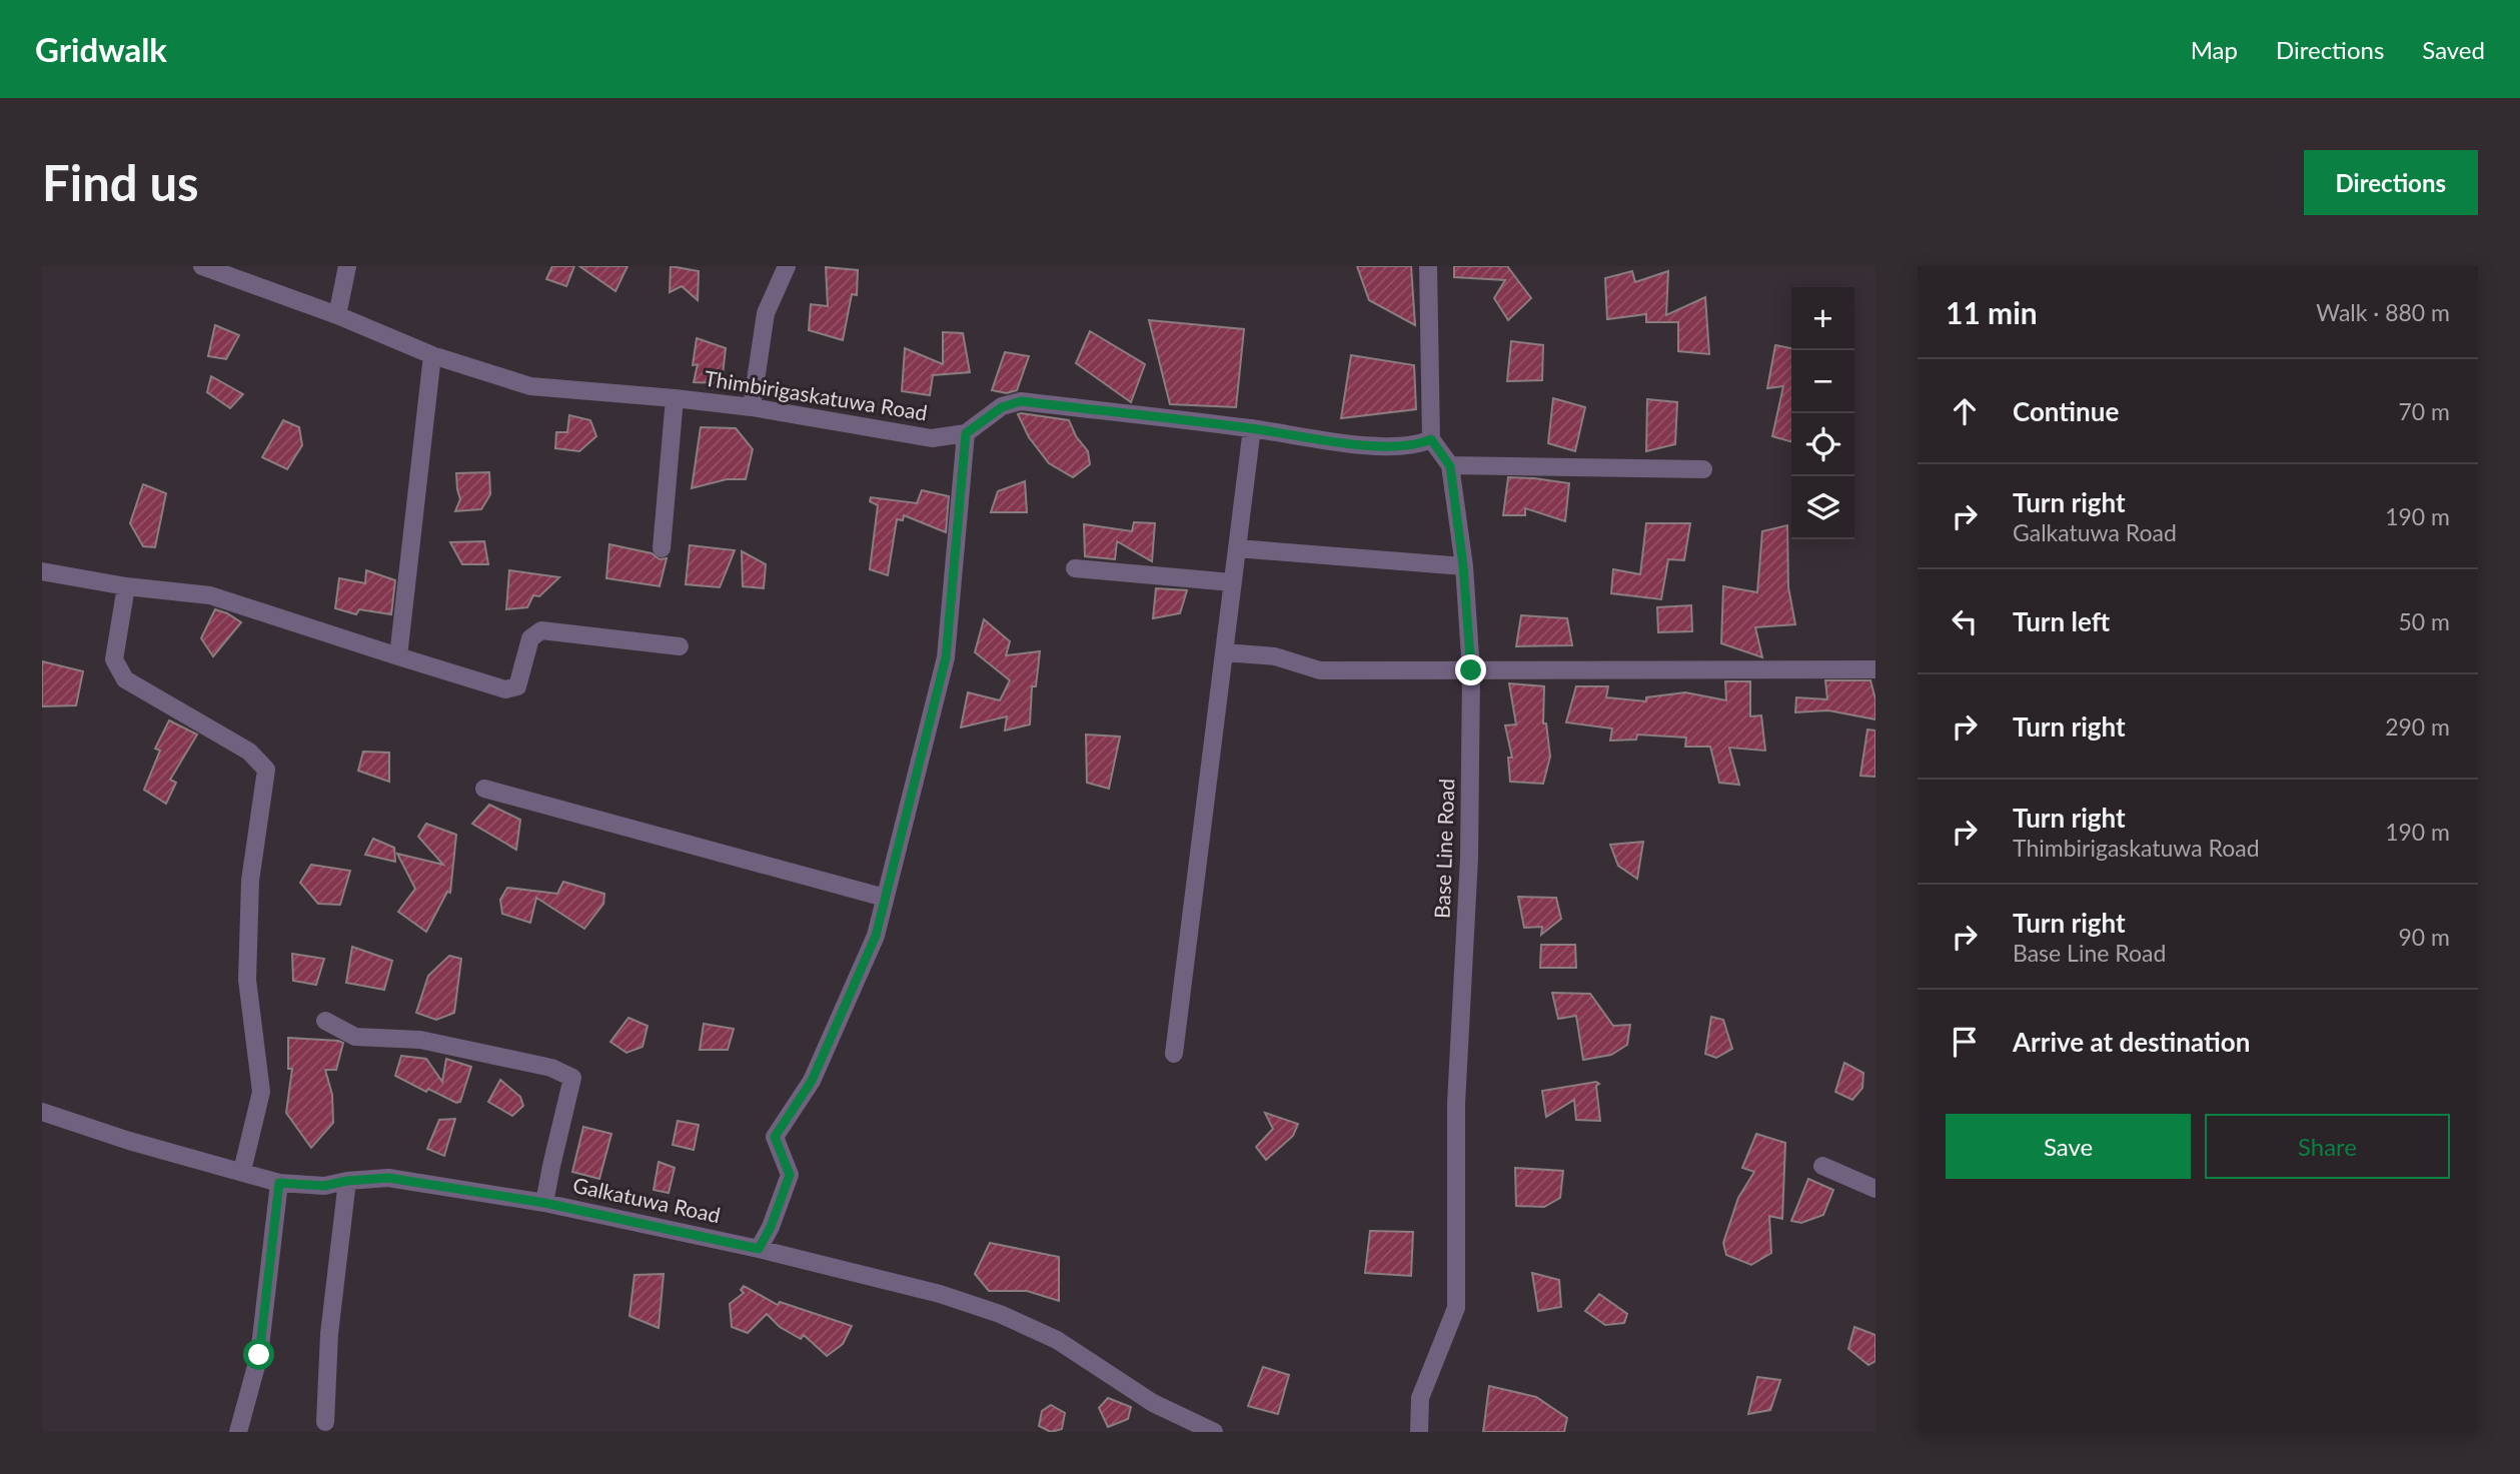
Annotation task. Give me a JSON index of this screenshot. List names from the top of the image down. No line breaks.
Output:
{"streets":{"street":["Thimbirigaskatuwa Road","Base Line Road","Galkatuwa Road"]},"crossings":[["Thimbirigaskatuwa Road","Base Line Road"]],"page":{"header":"Gridwalk","nav":["Map","Directions","Saved"],"buttons":["Directions",["Save","Share"]],"title":"Find us","heading":["11 min","Walk · 880 m"],"map_buttons":["+","−"],"list":[["Continue","70 m"],["Turn right","Galkatuwa Road","190 m"],["Turn left","50 m"],["Turn right","290 m"],["Turn right","Thimbirigaskatuwa Road","190 m"],["Turn right","Base Line Road","90 m"],"Arrive at destination"]}}
